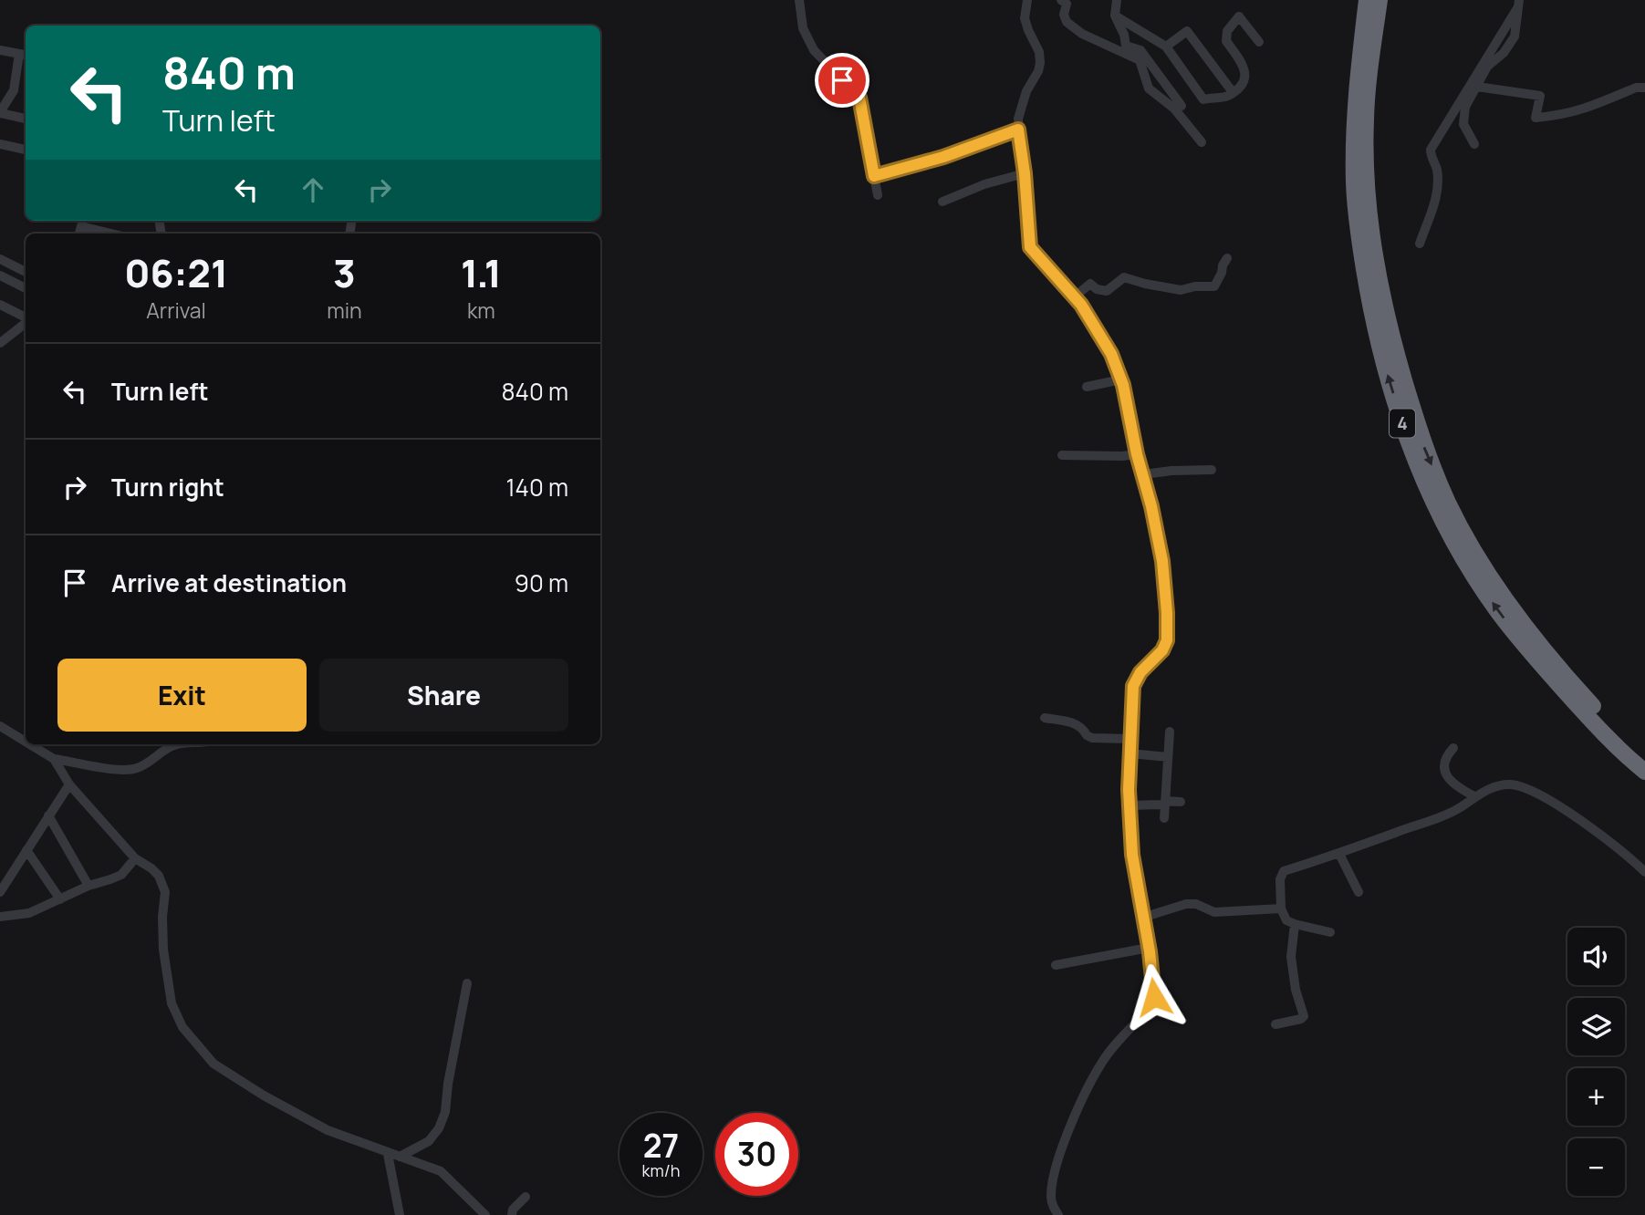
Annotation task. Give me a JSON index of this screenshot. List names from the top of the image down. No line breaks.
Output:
{"streets":{"highway":["4"]},"page":{"turn":["840 m","Turn left"],"eta":["06:21","Arrival","3","min","1.1","km"],"list":[{"name":"Turn left","value":"840 m"},{"name":"Turn right","value":"140 m"},{"name":"Arrive at destination","value":"90 m"}],"buttons":["Exit","Share"],"map_buttons":["+","−"],"speed":"27 km/h","limit":"30"}}
